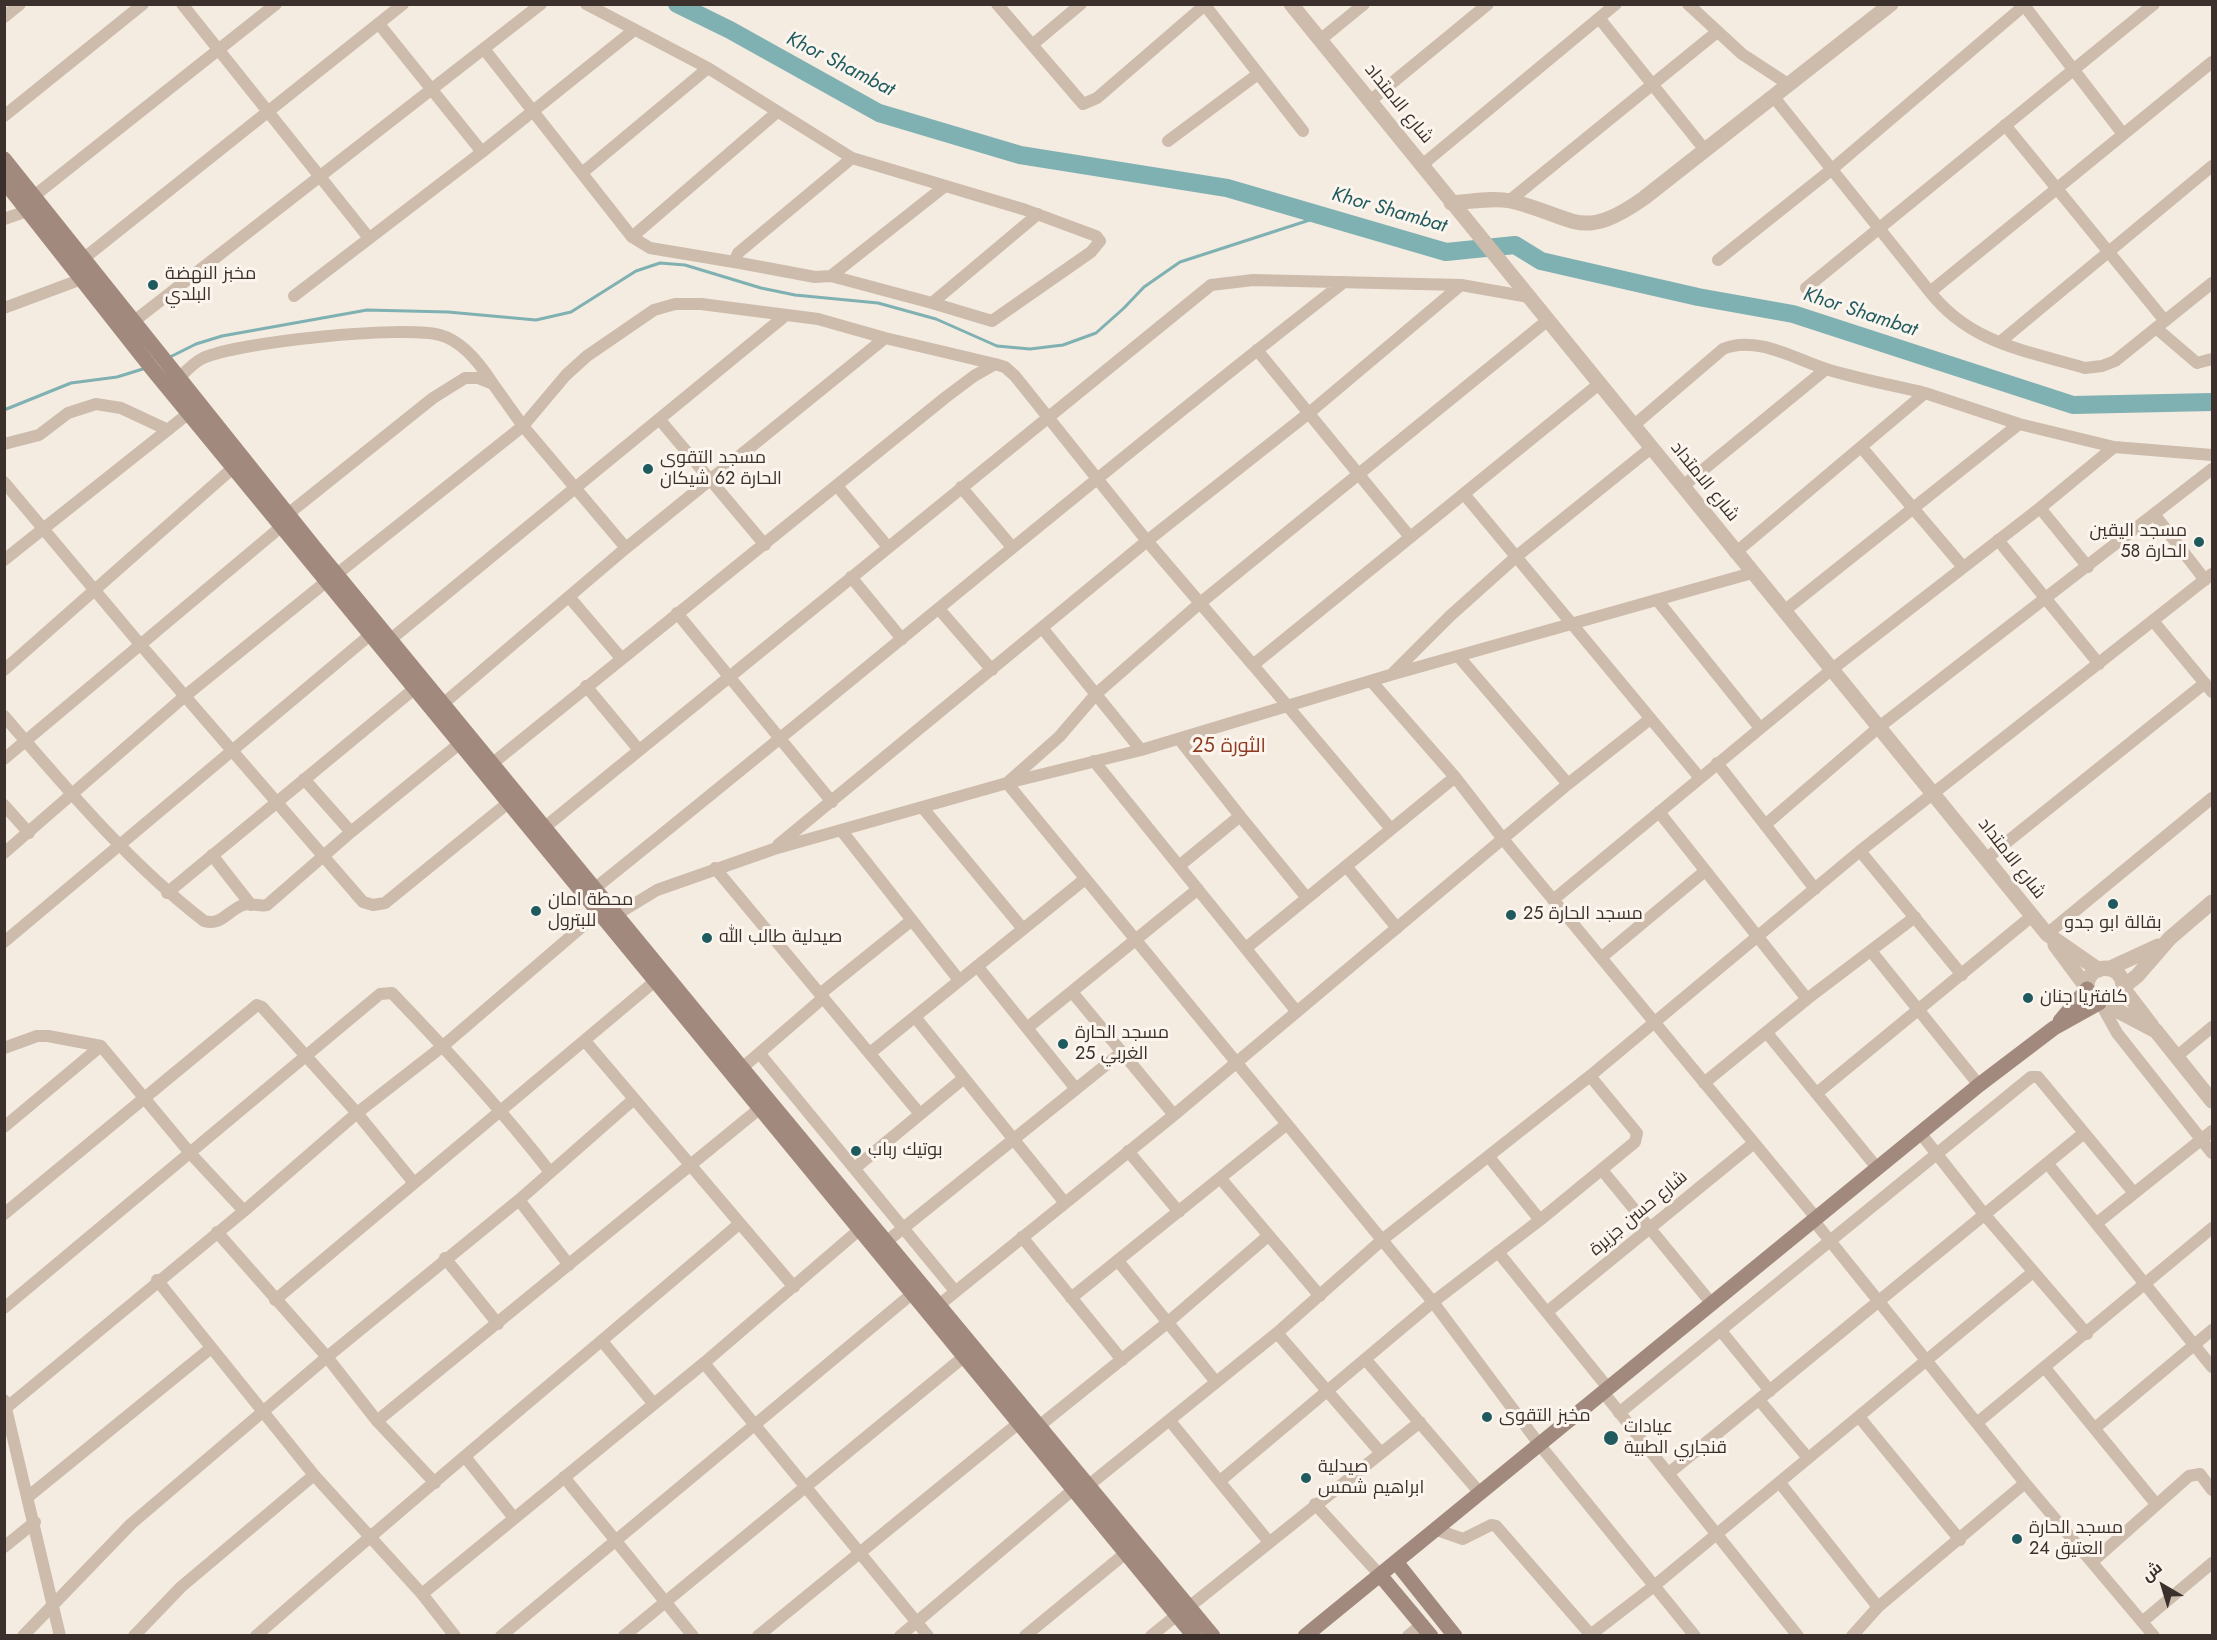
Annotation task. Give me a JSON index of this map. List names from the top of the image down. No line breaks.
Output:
{"streets":{"street":["شارع الامتداد","شارع حسن جزيرة"]},"districts":["الثورة 25"],"water":["Khor Shambat"],"places":["مخبز النهضة البلدي","مسجد التقوى الحارة 62 شيكان","مسجد اليقين الحارة 58","بقالة ابو جدو","محطة امان للبترول","مسجد الحارة 25","صيدلية طالب الله","كافتريا جنان","مسجد الحارة 25 الغربي","بوتيك رباب","مخبز التقوى","عيادات قنجاري الطبية","صيدلية ابراهيم شمس","مسجد الحارة 24 العتيق"],"north":"top left"}
